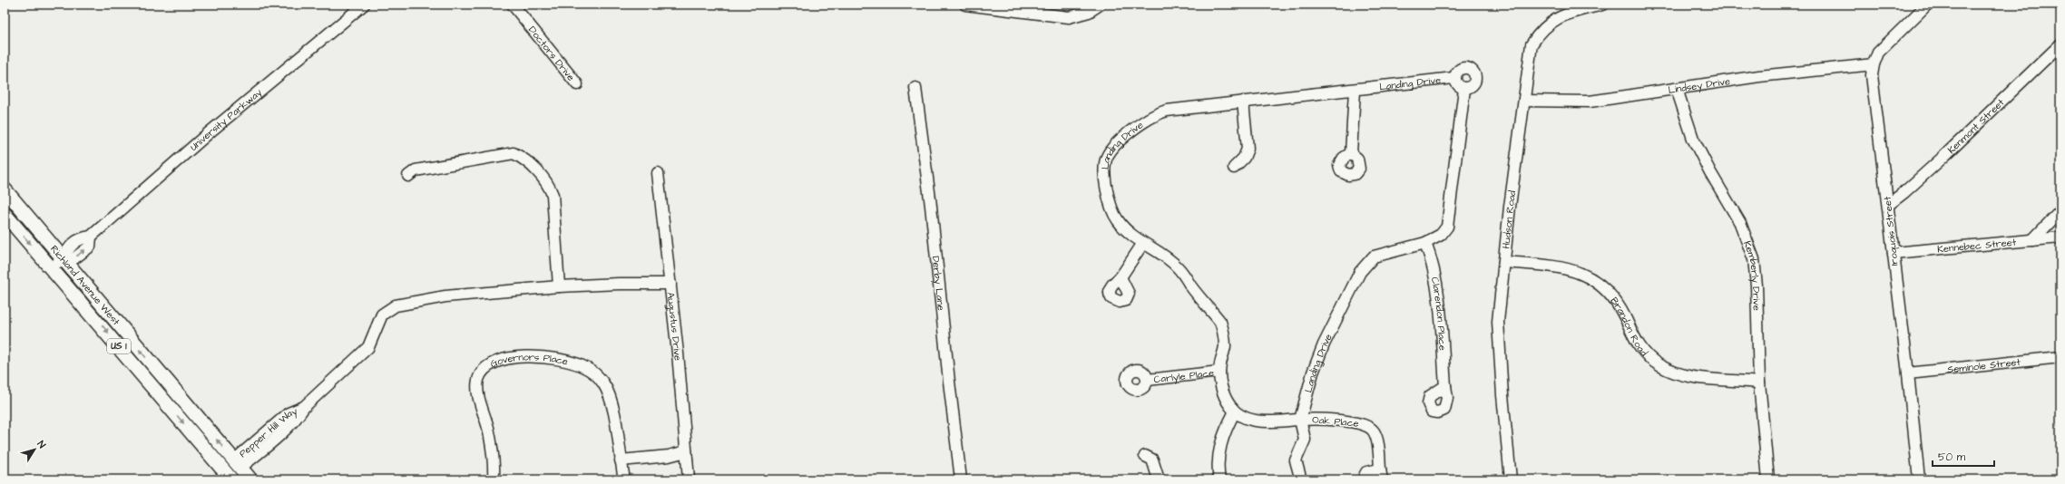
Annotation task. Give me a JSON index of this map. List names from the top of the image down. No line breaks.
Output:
{"streets":{"main road":["Richland Avenue West","US 1"],"street":["Doctors Drive","Landing Drive","Lindsey Drive","University Parkway","Kenmont Street","Hudson Road","Iroquois Street","Kennebec Street","Kemberly Drive","Derby Lane","Clarendon Place","Augustus Drive","Brandon Road","Governors Place","Seminole Street","Carlyle Place","Oak Place","Pepper Hill Way"]},"crossings":[["Landing Drive","Clarendon Place"],["Landing Drive","Carlyle Place"],["Landing Drive","Oak Place"],["Lindsey Drive","Hudson Road"],["Lindsey Drive","Iroquois Street"],["Lindsey Drive","Kemberly Drive"],["University Parkway","Richland Avenue West"],["Kenmont Street","Iroquois Street"],["Hudson Road","Brandon Road"],["Iroquois Street","Kennebec Street"],["Iroquois Street","Seminole Street"],["Kemberly Drive","Brandon Road"],["Richland Avenue West","Pepper Hill Way"]],"scale_bar":"50 m","north":"top right"}
